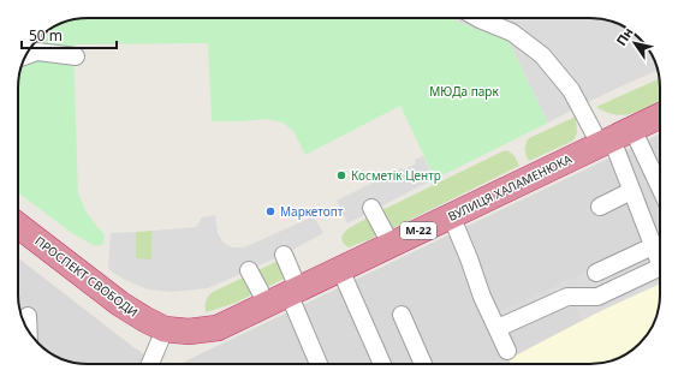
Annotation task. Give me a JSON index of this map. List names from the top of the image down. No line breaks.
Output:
{"streets":{"highway":["ВУЛИЦЯ ХАЛАМЕНЮКА","М-22","ПРОСПЕКТ СВОБОДИ"]},"crossings":[["ВУЛИЦЯ ХАЛАМЕНЮКА","ПРОСПЕКТ СВОБОДИ"]],"parks":["МЮДа парк"],"places":["Косметік Центр","Маркетопт"],"scale_bar":"50 m","north":"top left"}
